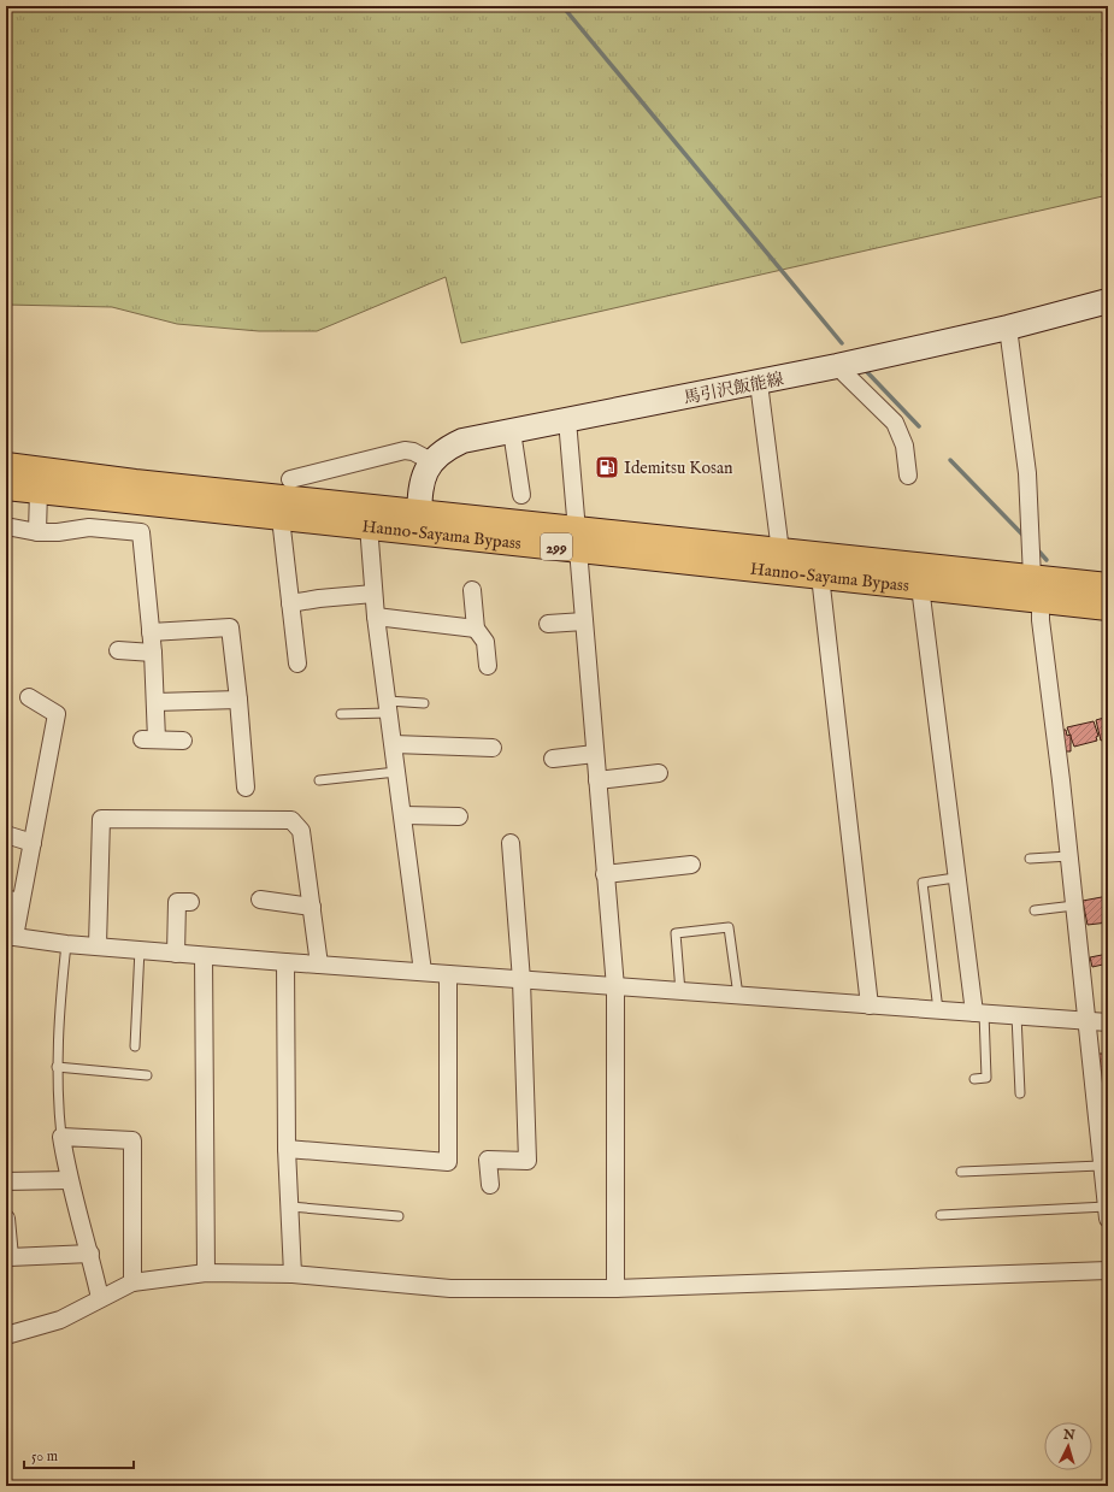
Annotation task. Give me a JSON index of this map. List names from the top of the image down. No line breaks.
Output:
{"streets":{"highway":["Hanno-Sayama Bypass","299"],"main road":["馬引沢飯能線"]},"places":{"fuel station":["Idemitsu Kosan"]},"scale_bar":"50 m","north":"top"}
